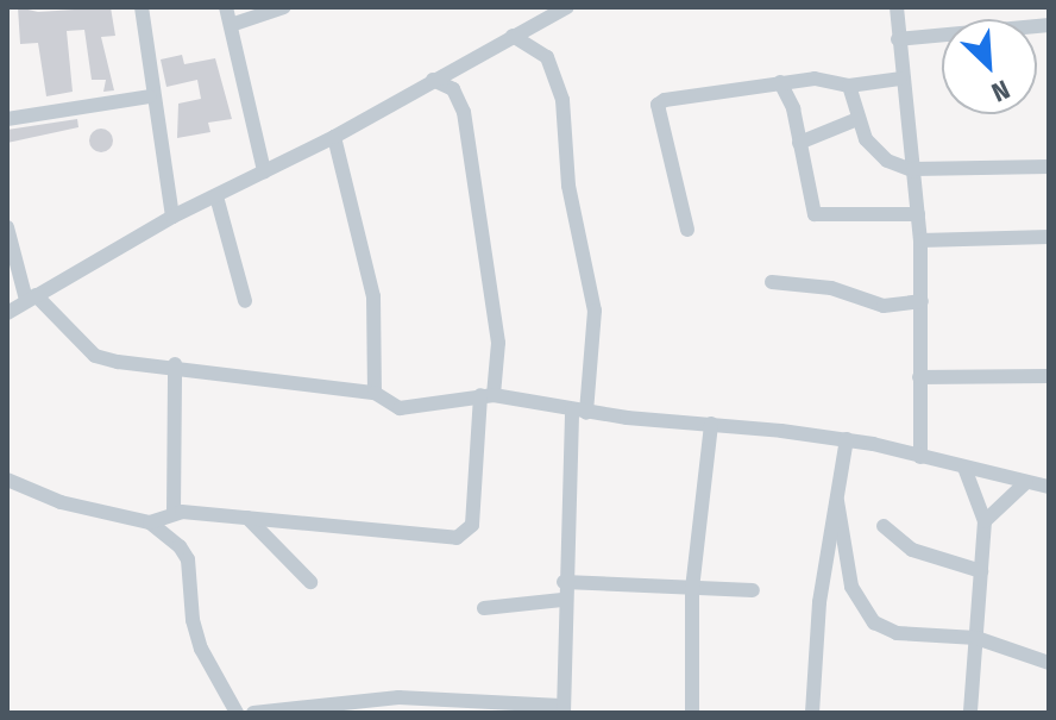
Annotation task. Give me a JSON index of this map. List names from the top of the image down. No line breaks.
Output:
{"north":"bottom right"}
